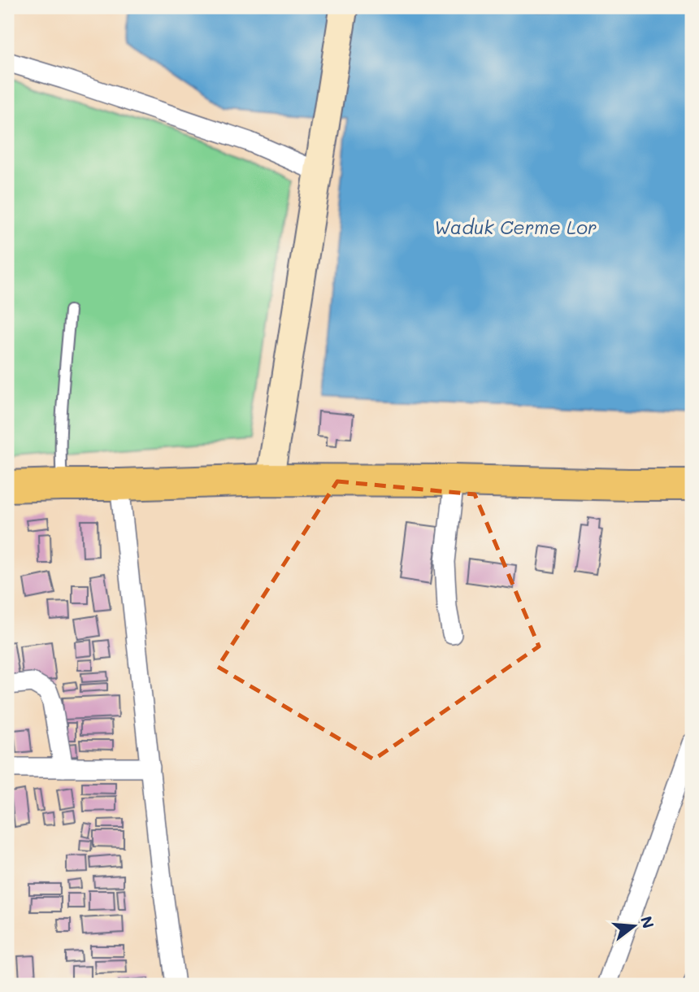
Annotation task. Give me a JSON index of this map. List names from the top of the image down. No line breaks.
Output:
{"water":["Waduk Cerme Lor"],"north":"right"}
